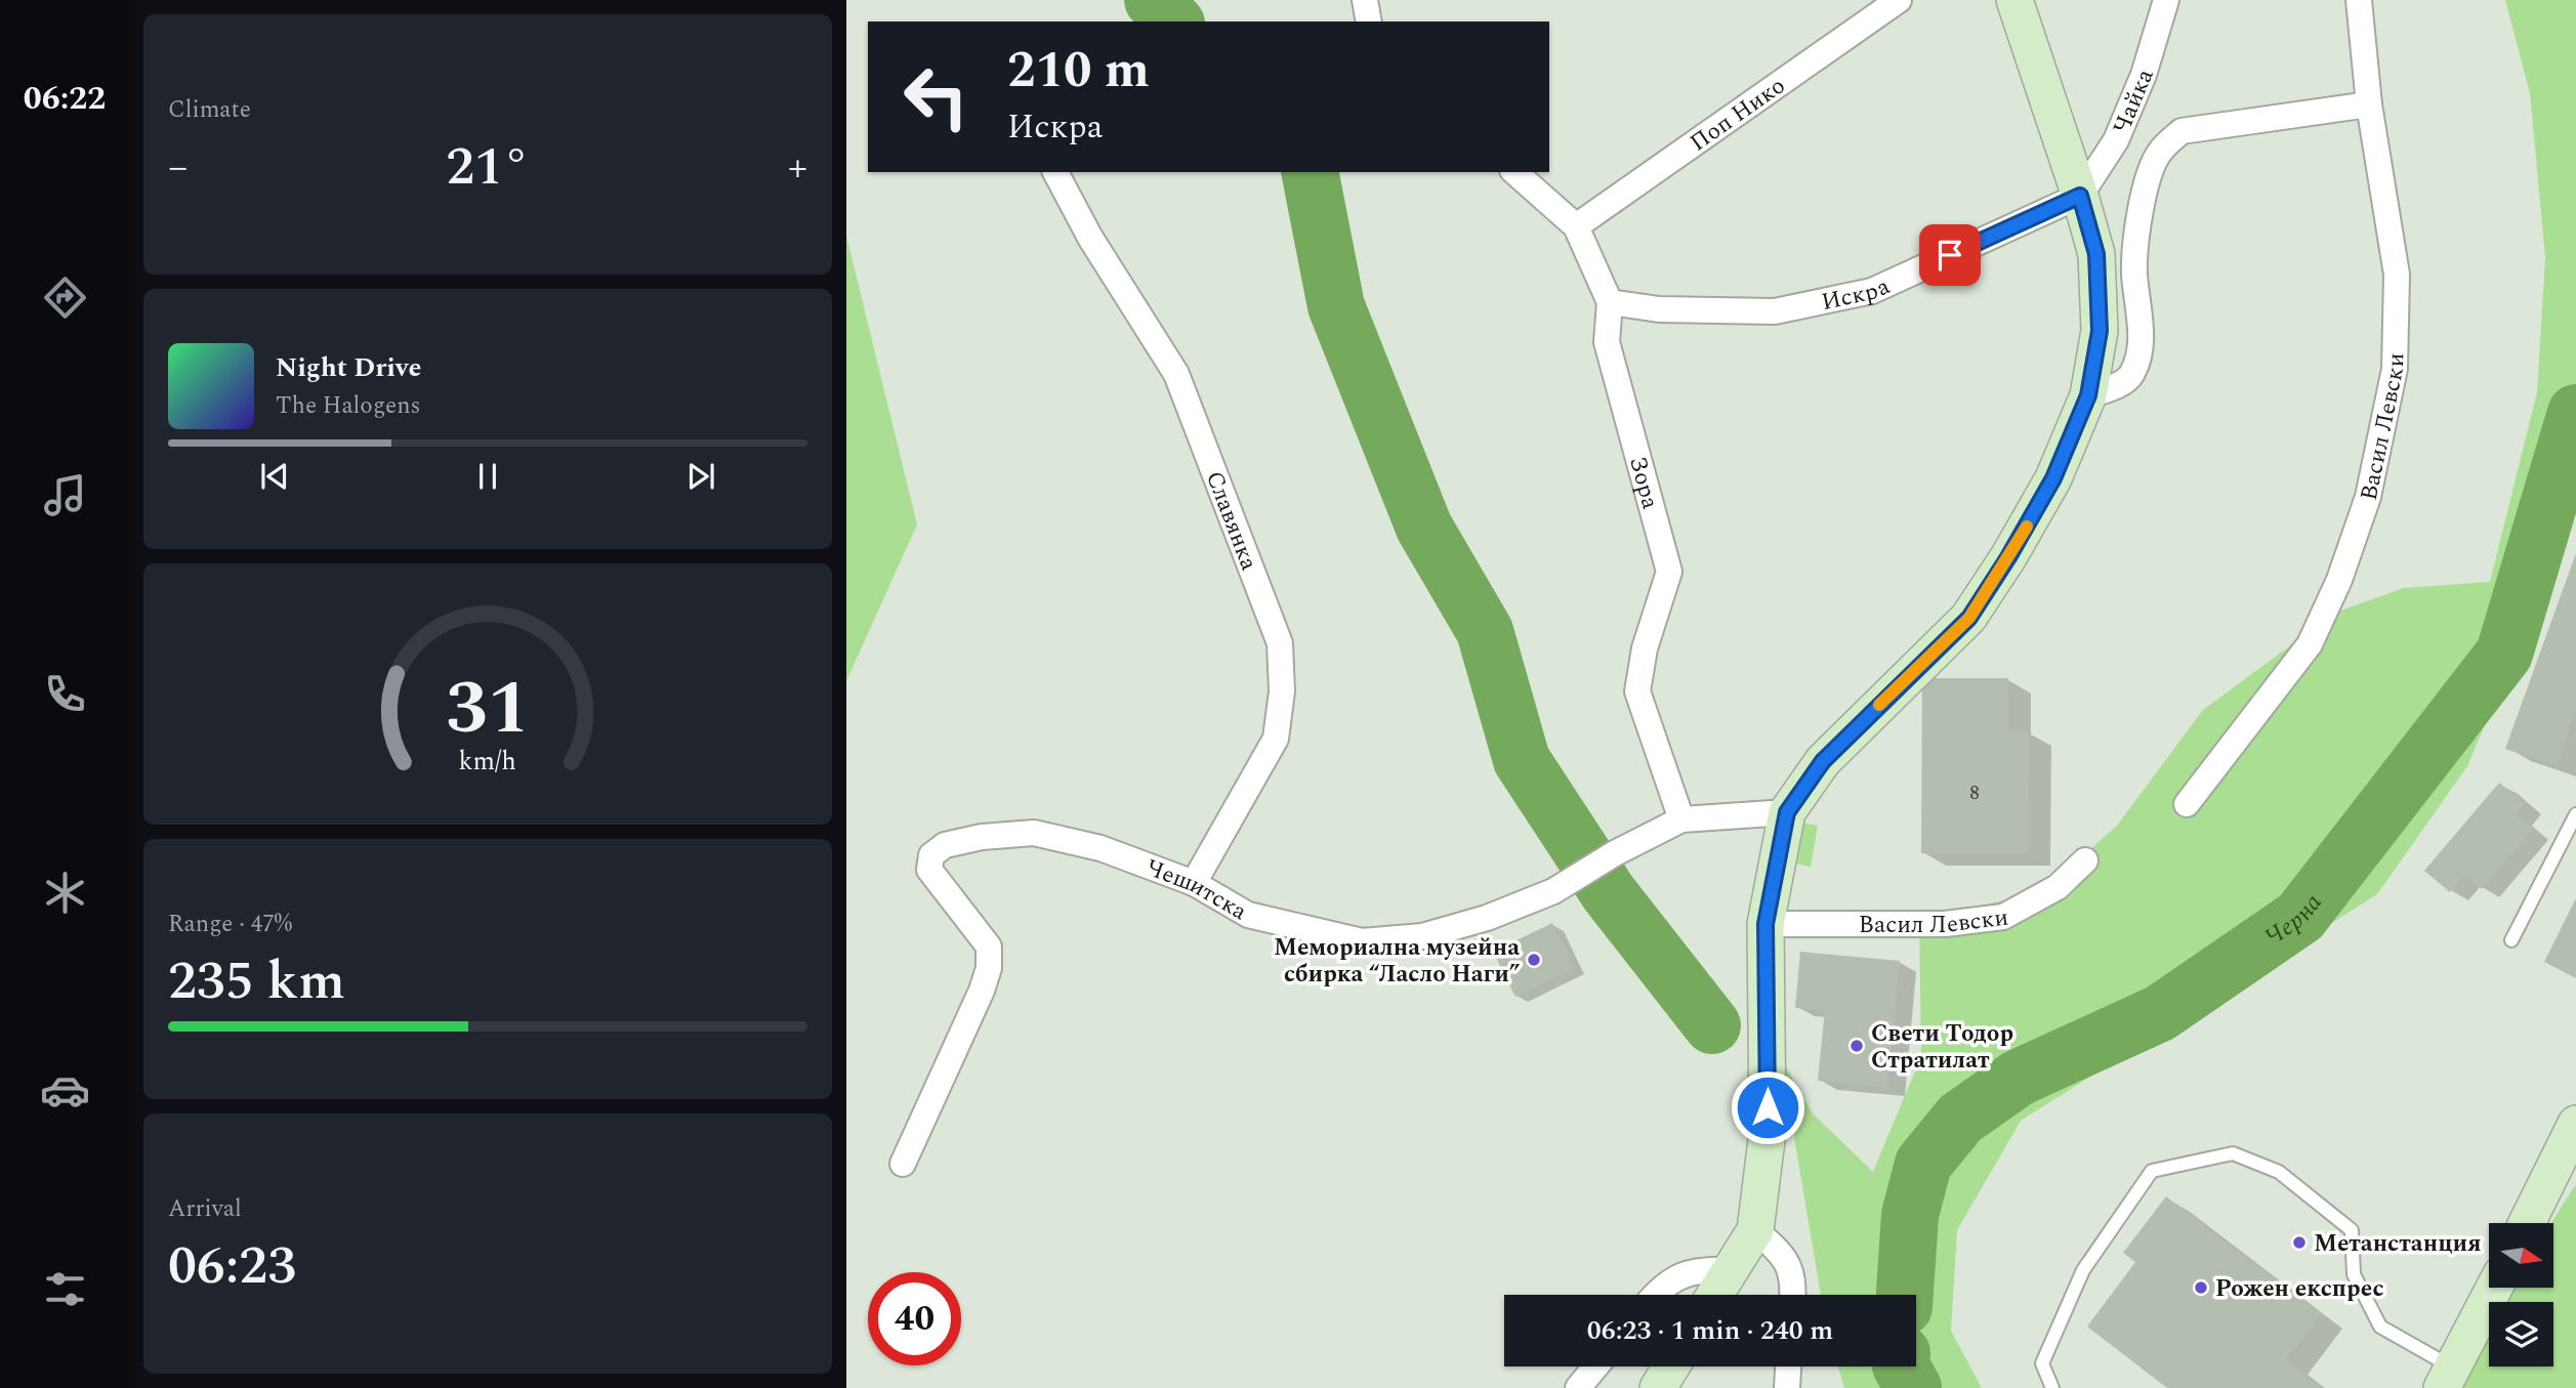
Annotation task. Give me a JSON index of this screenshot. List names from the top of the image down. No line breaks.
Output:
{"streets":{"street":["Чайка","Поп Нико","Искра","Васил Левски","Зора","Славянка","Чешитска"]},"crossings":[["Чайка","Искра"],["Поп Нико","Зора"],["Искра","Зора"],["Зора","Чешитска"],["Славянка","Чешитска"]],"water":["Черна"],"places":["Мемориална музейна сбирка “Ласло Наги”","Свети Тодор Стратилат","Метанстанция","Рожен експрес"],"house_numbers":["8"],"north":"right","page":{"tabs":"06:22","tile":["Climate",["Range · 47%","235 km"],["Arrival","06:23"]],"turn":["210 m","Искра"],"heat":["−","21°","+"],"song":["Night Drive","The Halogens"],"limit":"40","trip":"06:23 · 1 min · 240 m","gauge":["31","km/h"]}}
